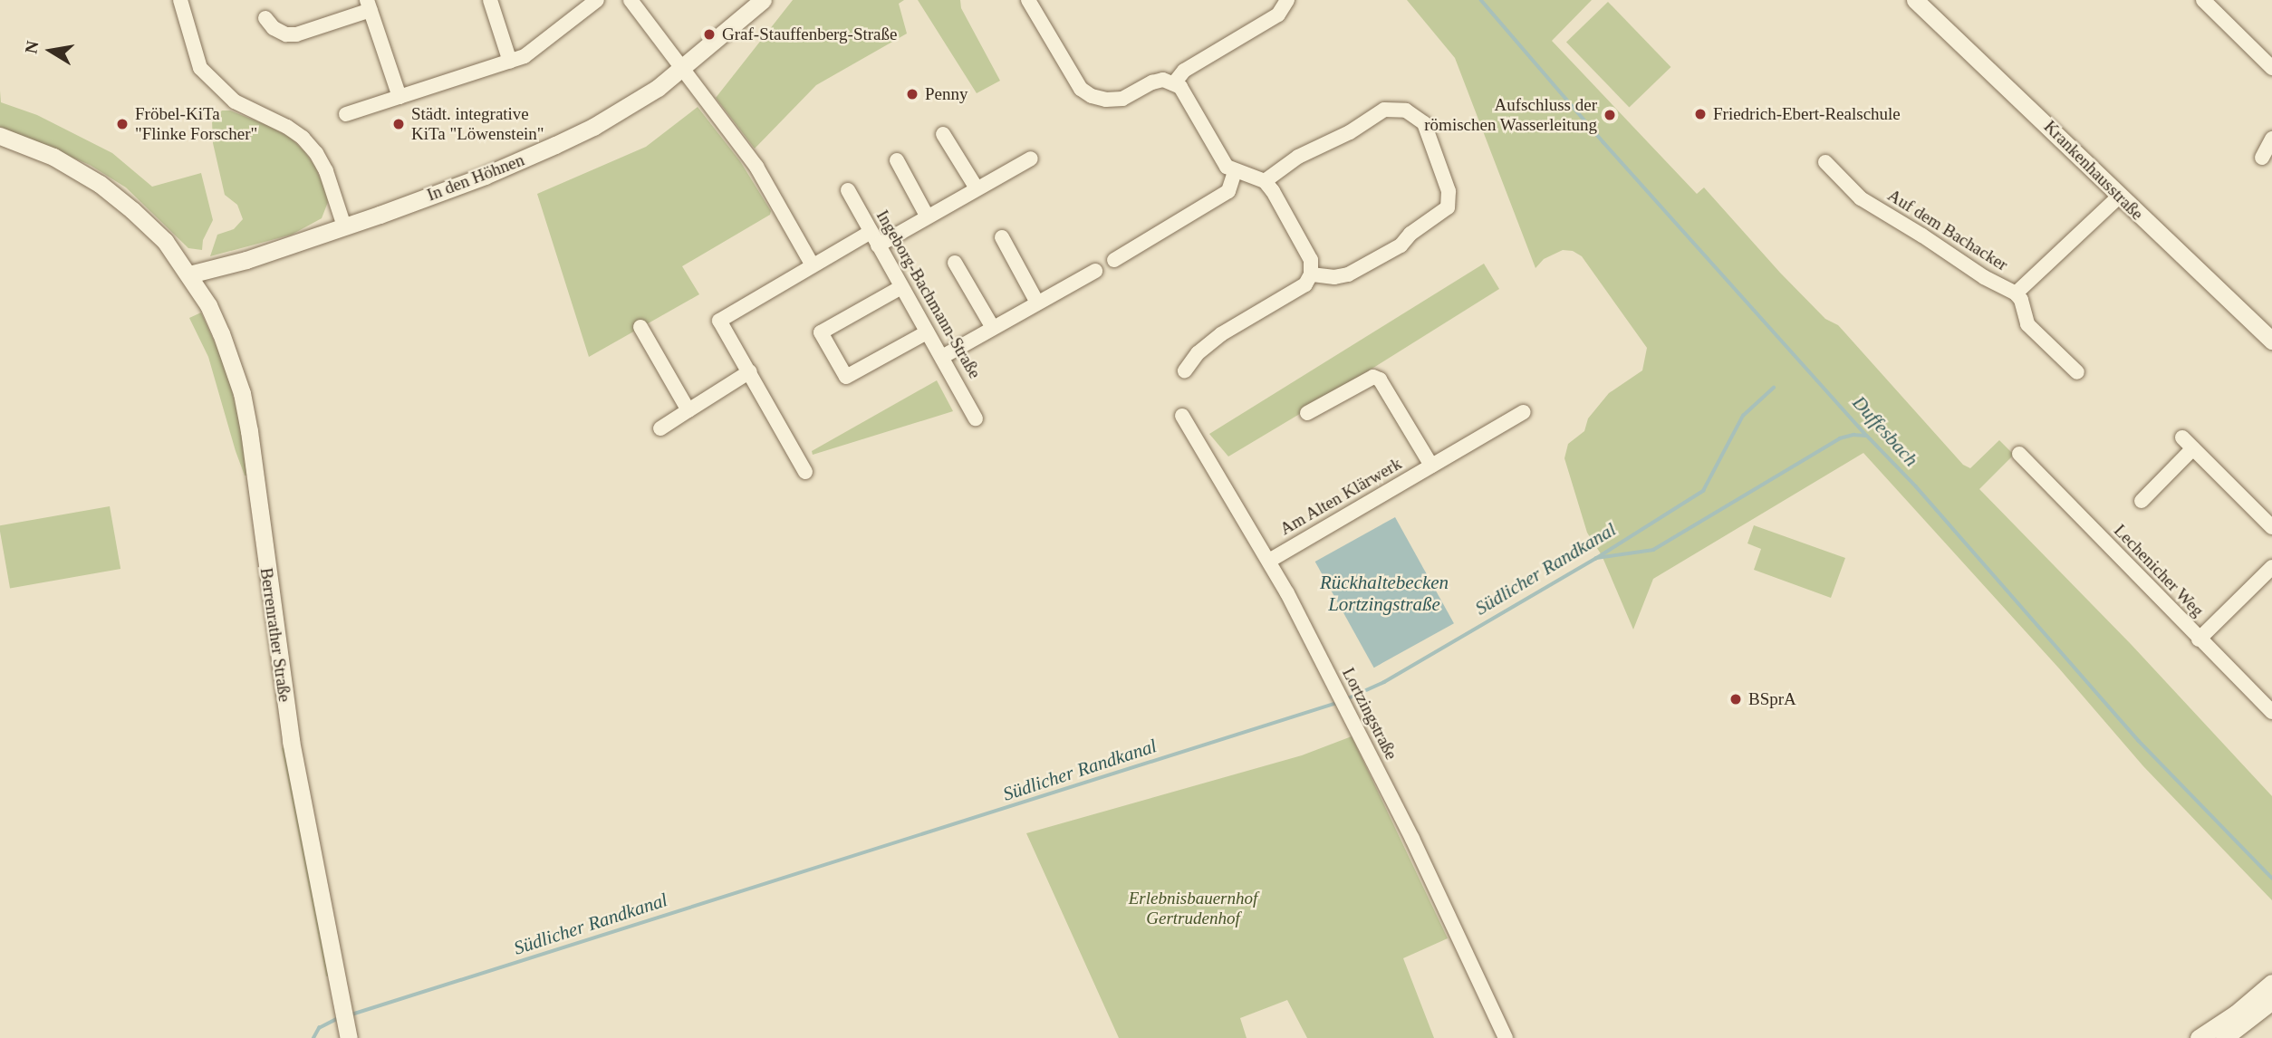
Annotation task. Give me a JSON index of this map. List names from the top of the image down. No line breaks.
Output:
{"streets":{"street":["Krankenhausstraße","In den Höhnen","Auf dem Bachacker","Ingeborg-Bachmann-Straße","Am Alten Klärwerk","Lechenicher Weg","Berrenrather Straße","Lortzingstraße"]},"crossings":[["Krankenhausstraße","Auf dem Bachacker"],["In den Höhnen","Berrenrather Straße"],["Am Alten Klärwerk","Lortzingstraße"]],"water":["Duffesbach","Südlicher Randkanal","Rückhaltebecken Lortzingstraße"],"parks":["Erlebnisbauernhof Gertrudenhof"],"places":["Graf-Stauffenberg-Straße","Penny","Friedrich-Ebert-Realschule","Aufschluss der römischen Wasserleitung","Fröbel-KiTa \"Flinke Forscher\"","Städt. integrative KiTa \"Löwenstein\"","BSprA"],"north":"left"}
